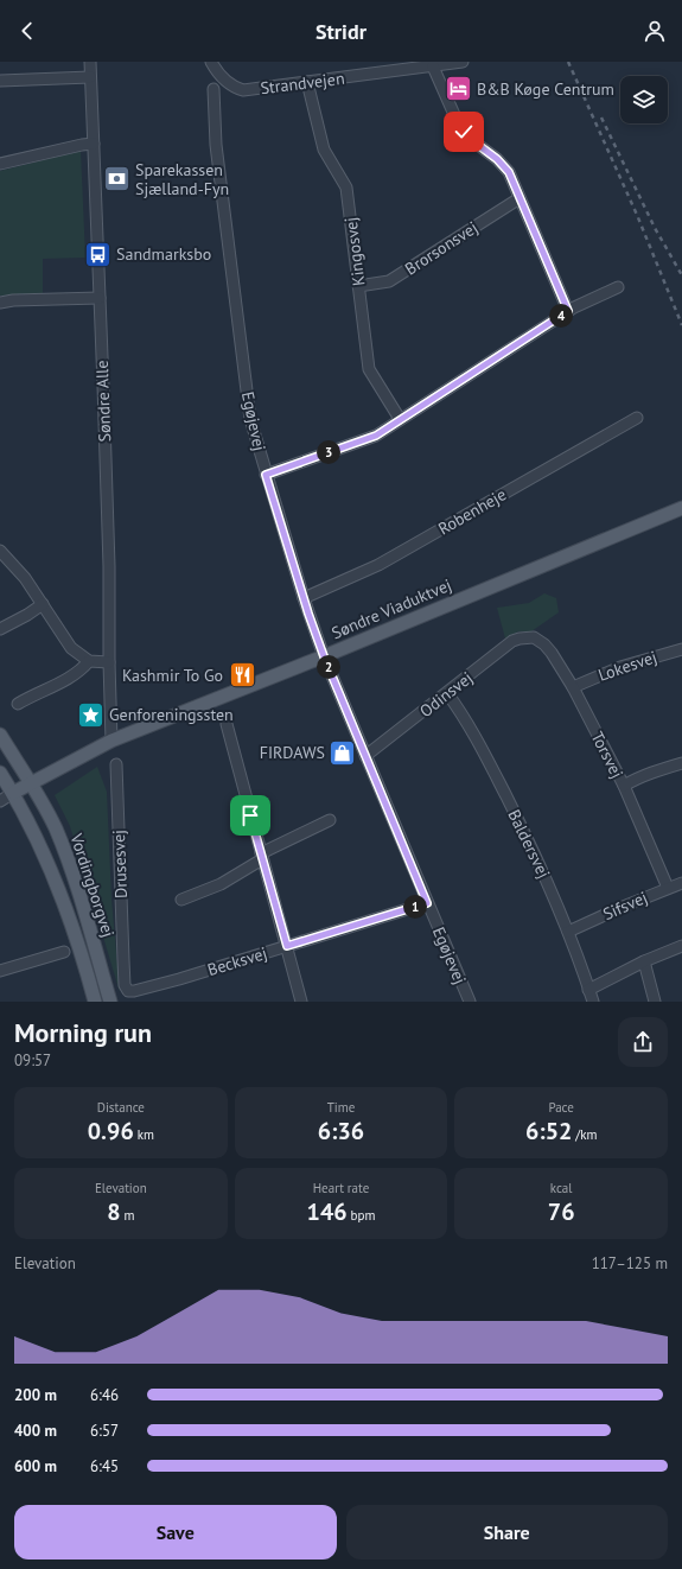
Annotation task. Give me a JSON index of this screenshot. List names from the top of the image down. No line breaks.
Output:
{"streets":{"main road":["Søndre Viaduktvej","Vordingborgvej"],"street":["Strandvejen","Brorsonsvej","Kingosvej","Søndre Alle","Egøjevej","Robenheje","Lokesvej","Odinsvej","Torsvej","Baldersvej","Drusesvej","Sifsvej","Becksvej"]},"crossings":[["Strandvejen","Kingosvej"],["Brorsonsvej","Kingosvej"],["Søndre Alle","Søndre Viaduktvej"],["Egøjevej","Robenheje"],["Egøjevej","Søndre Viaduktvej"],["Egøjevej","Odinsvej"],["Egøjevej","Becksvej"],["Søndre Viaduktvej","Vordingborgvej"],["Lokesvej","Torsvej"],["Odinsvej","Torsvej"],["Odinsvej","Baldersvej"],["Torsvej","Sifsvej"],["Baldersvej","Sifsvej"],["Drusesvej","Becksvej"]],"places":{"hotel":["B&B Køge Centrum"],"bank":["Sparekassen Sjælland-Fyn"],"bus stop":["Sandmarksbo"],"restaurant":["Kashmir To Go"],"place":["Genforeningssten"],"shop":["FIRDAWS"]},"page":{"header":"Stridr","pins":["4","3","2","1"],"heading":["Morning run","09:57"],"stats":[["Distance","0.96 km"],["Time","6:36"],["Pace","6:52 /km"],["Elevation","8 m"],["Heart rate","146 bpm"],["kcal","76"]],"chart":["Elevation","117–125 m"],"list":[{"name":"200 m","note":"6:46"},{"name":"400 m","note":"6:57"},{"name":"600 m","note":"6:45"}],"buttons":["Save","Share"]}}
